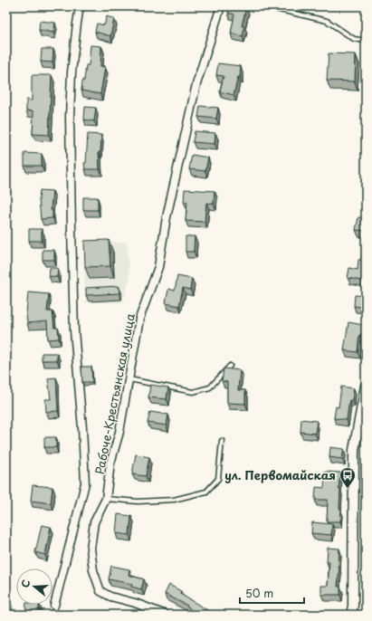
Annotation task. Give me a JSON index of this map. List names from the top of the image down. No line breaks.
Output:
{"streets":{"street":["Рабоче-Крестьянская улица"]},"places":{"bus stop":["ул. Первомайская"]},"scale_bar":"50 m","north":"left"}
